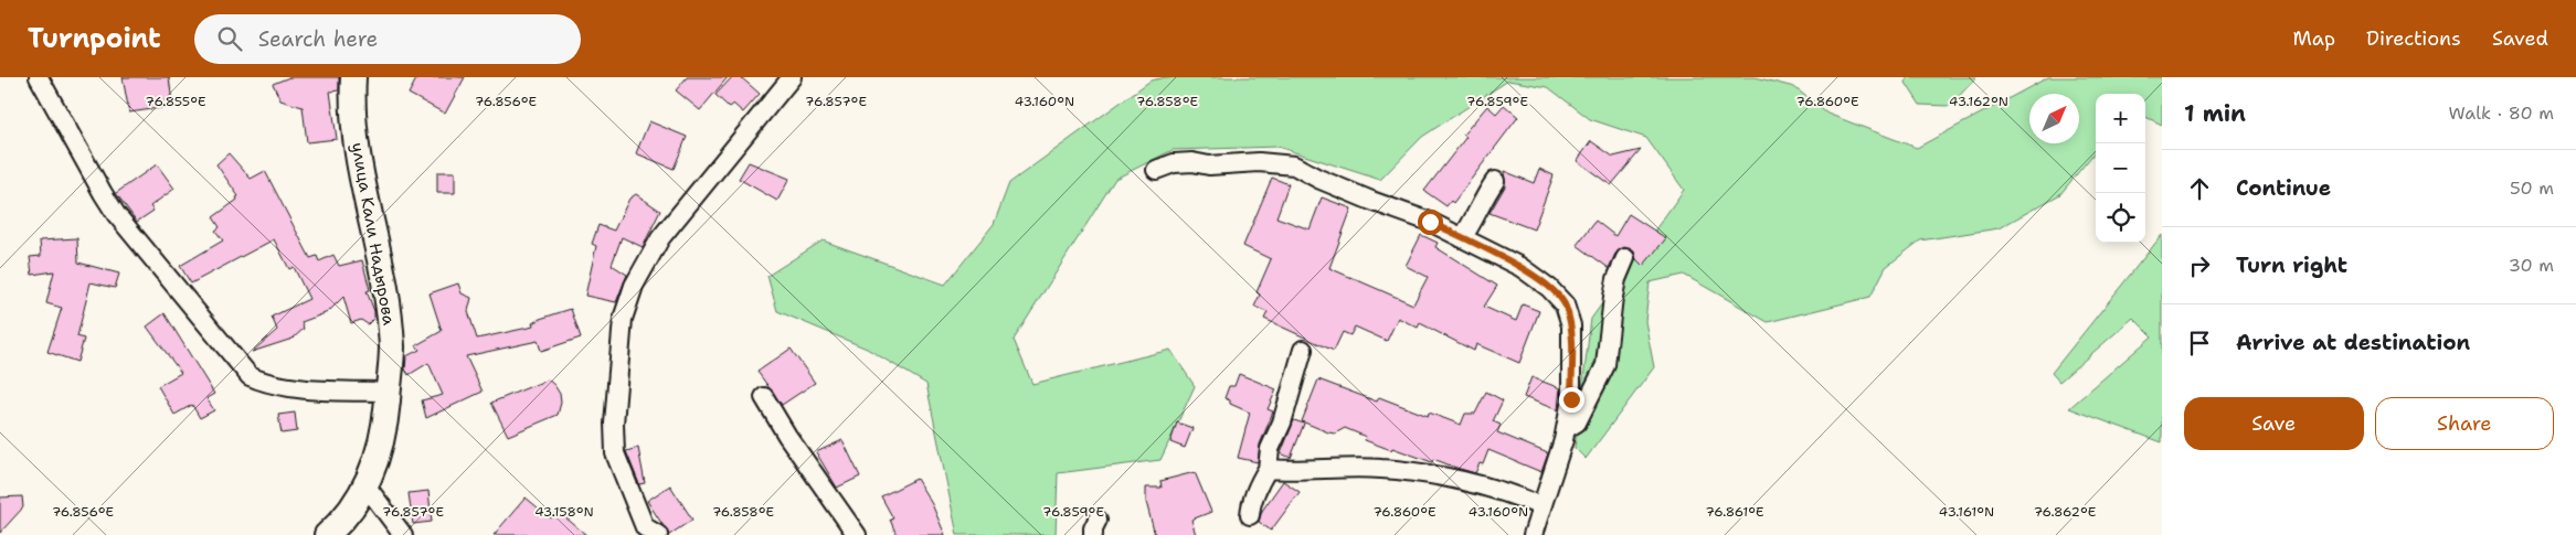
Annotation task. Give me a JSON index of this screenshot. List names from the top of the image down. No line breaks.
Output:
{"streets":{"street":["улица Кали Надырова"]},"north":"top right","page":{"header":"Turnpoint","search":"Search here","nav":["Map","Directions","Saved"],"heading":["1 min","Walk · 80 m"],"map_buttons":["+","−"],"list":[["Continue","50 m"],["Turn right","30 m"],"Arrive at destination"],"buttons":["Save","Share"]},"coordinates":["43.160°N","43.162°N","76.855°E","76.856°E","76.857°E","76.858°E","76.859°E","76.860°E","76.861°E","76.862°E","43.158°N","43.161°N"]}
